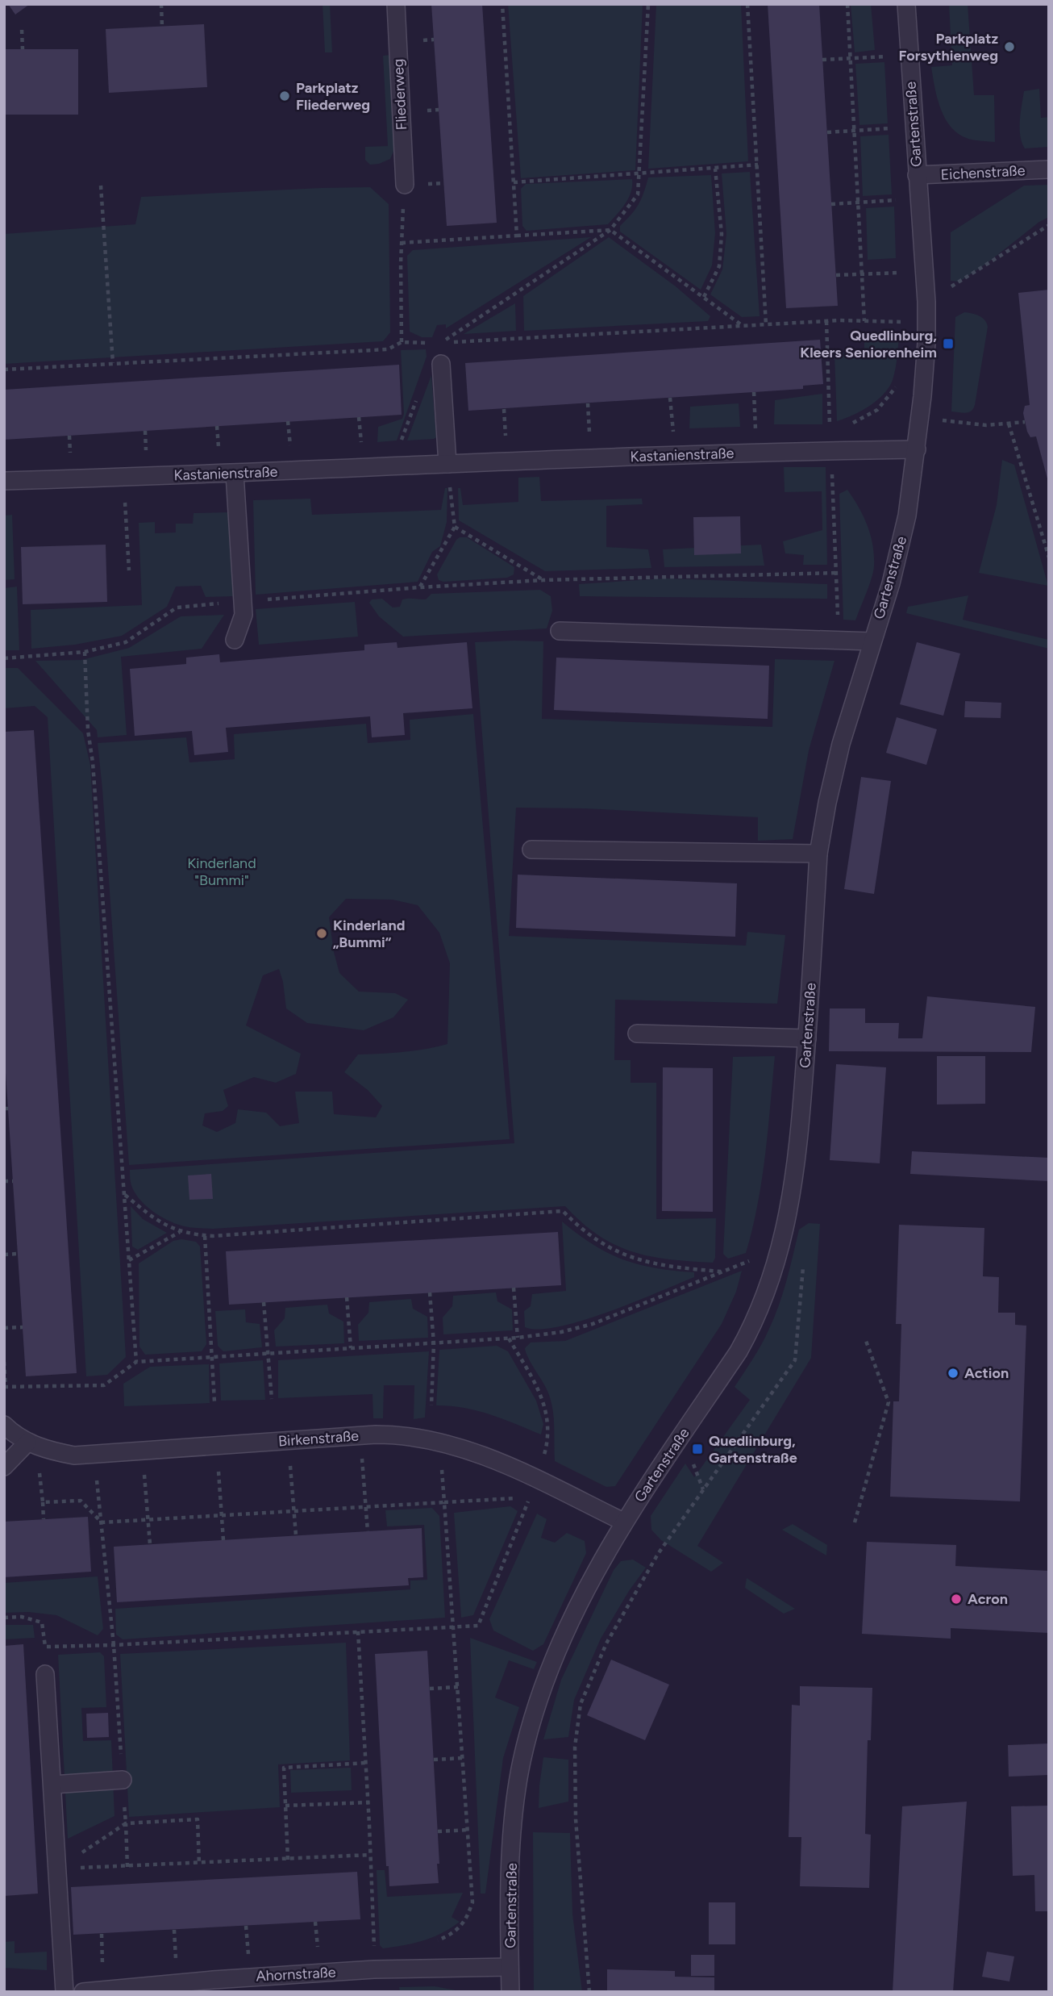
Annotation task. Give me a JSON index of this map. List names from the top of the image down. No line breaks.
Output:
{"streets":{"street":["Fliederweg","Gartenstraße","Eichenstraße","Kastanienstraße","Birkenstraße","Ahornstraße"]},"crossings":[["Gartenstraße","Eichenstraße"],["Gartenstraße","Kastanienstraße"],["Gartenstraße","Birkenstraße"],["Gartenstraße","Ahornstraße"]],"parks":["Kinderland \"Bummi\""],"places":{"other":["Parkplatz Forsythienweg","Parkplatz Fliederweg","Kinderland „Bummi“","Action","Acron"],"transit":["Quedlinburg, Kleers Seniorenheim","Quedlinburg, Gartenstraße"]}}
